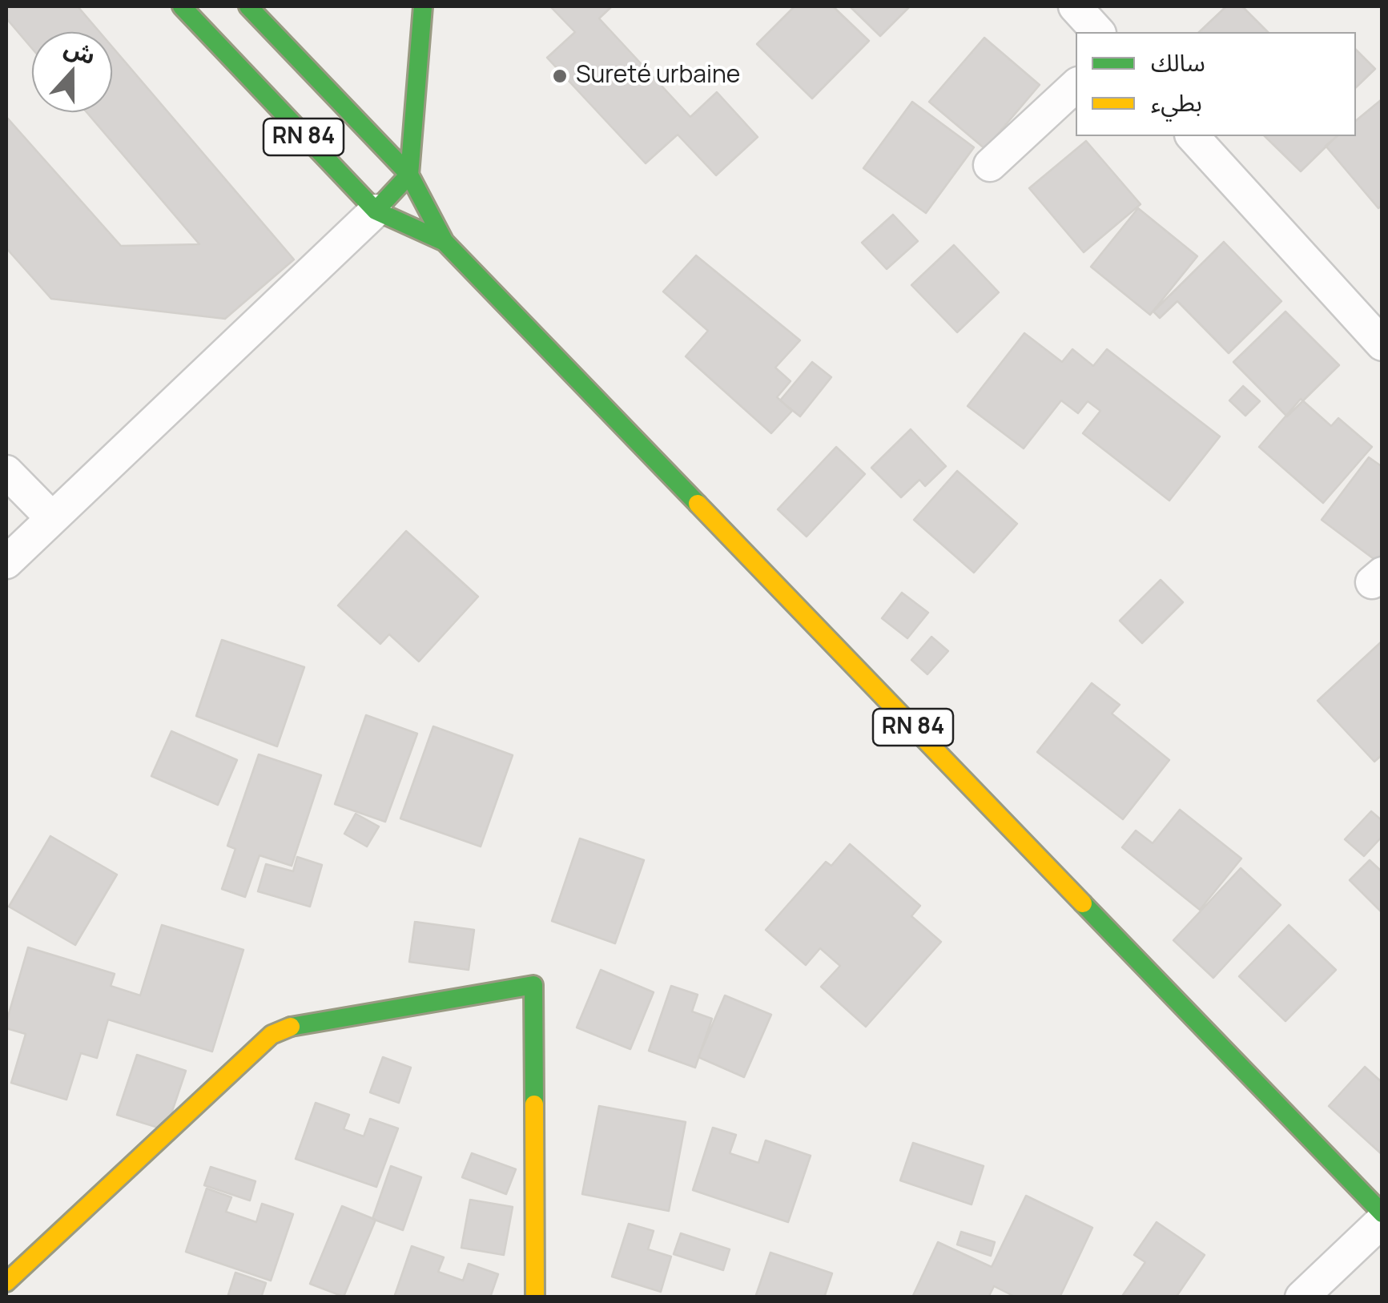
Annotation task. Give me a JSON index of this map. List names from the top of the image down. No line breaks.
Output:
{"streets":{"main road":["RN 84"]},"places":["Sureté urbaine"],"legend":["سالك","بطيء"],"north":"top"}
